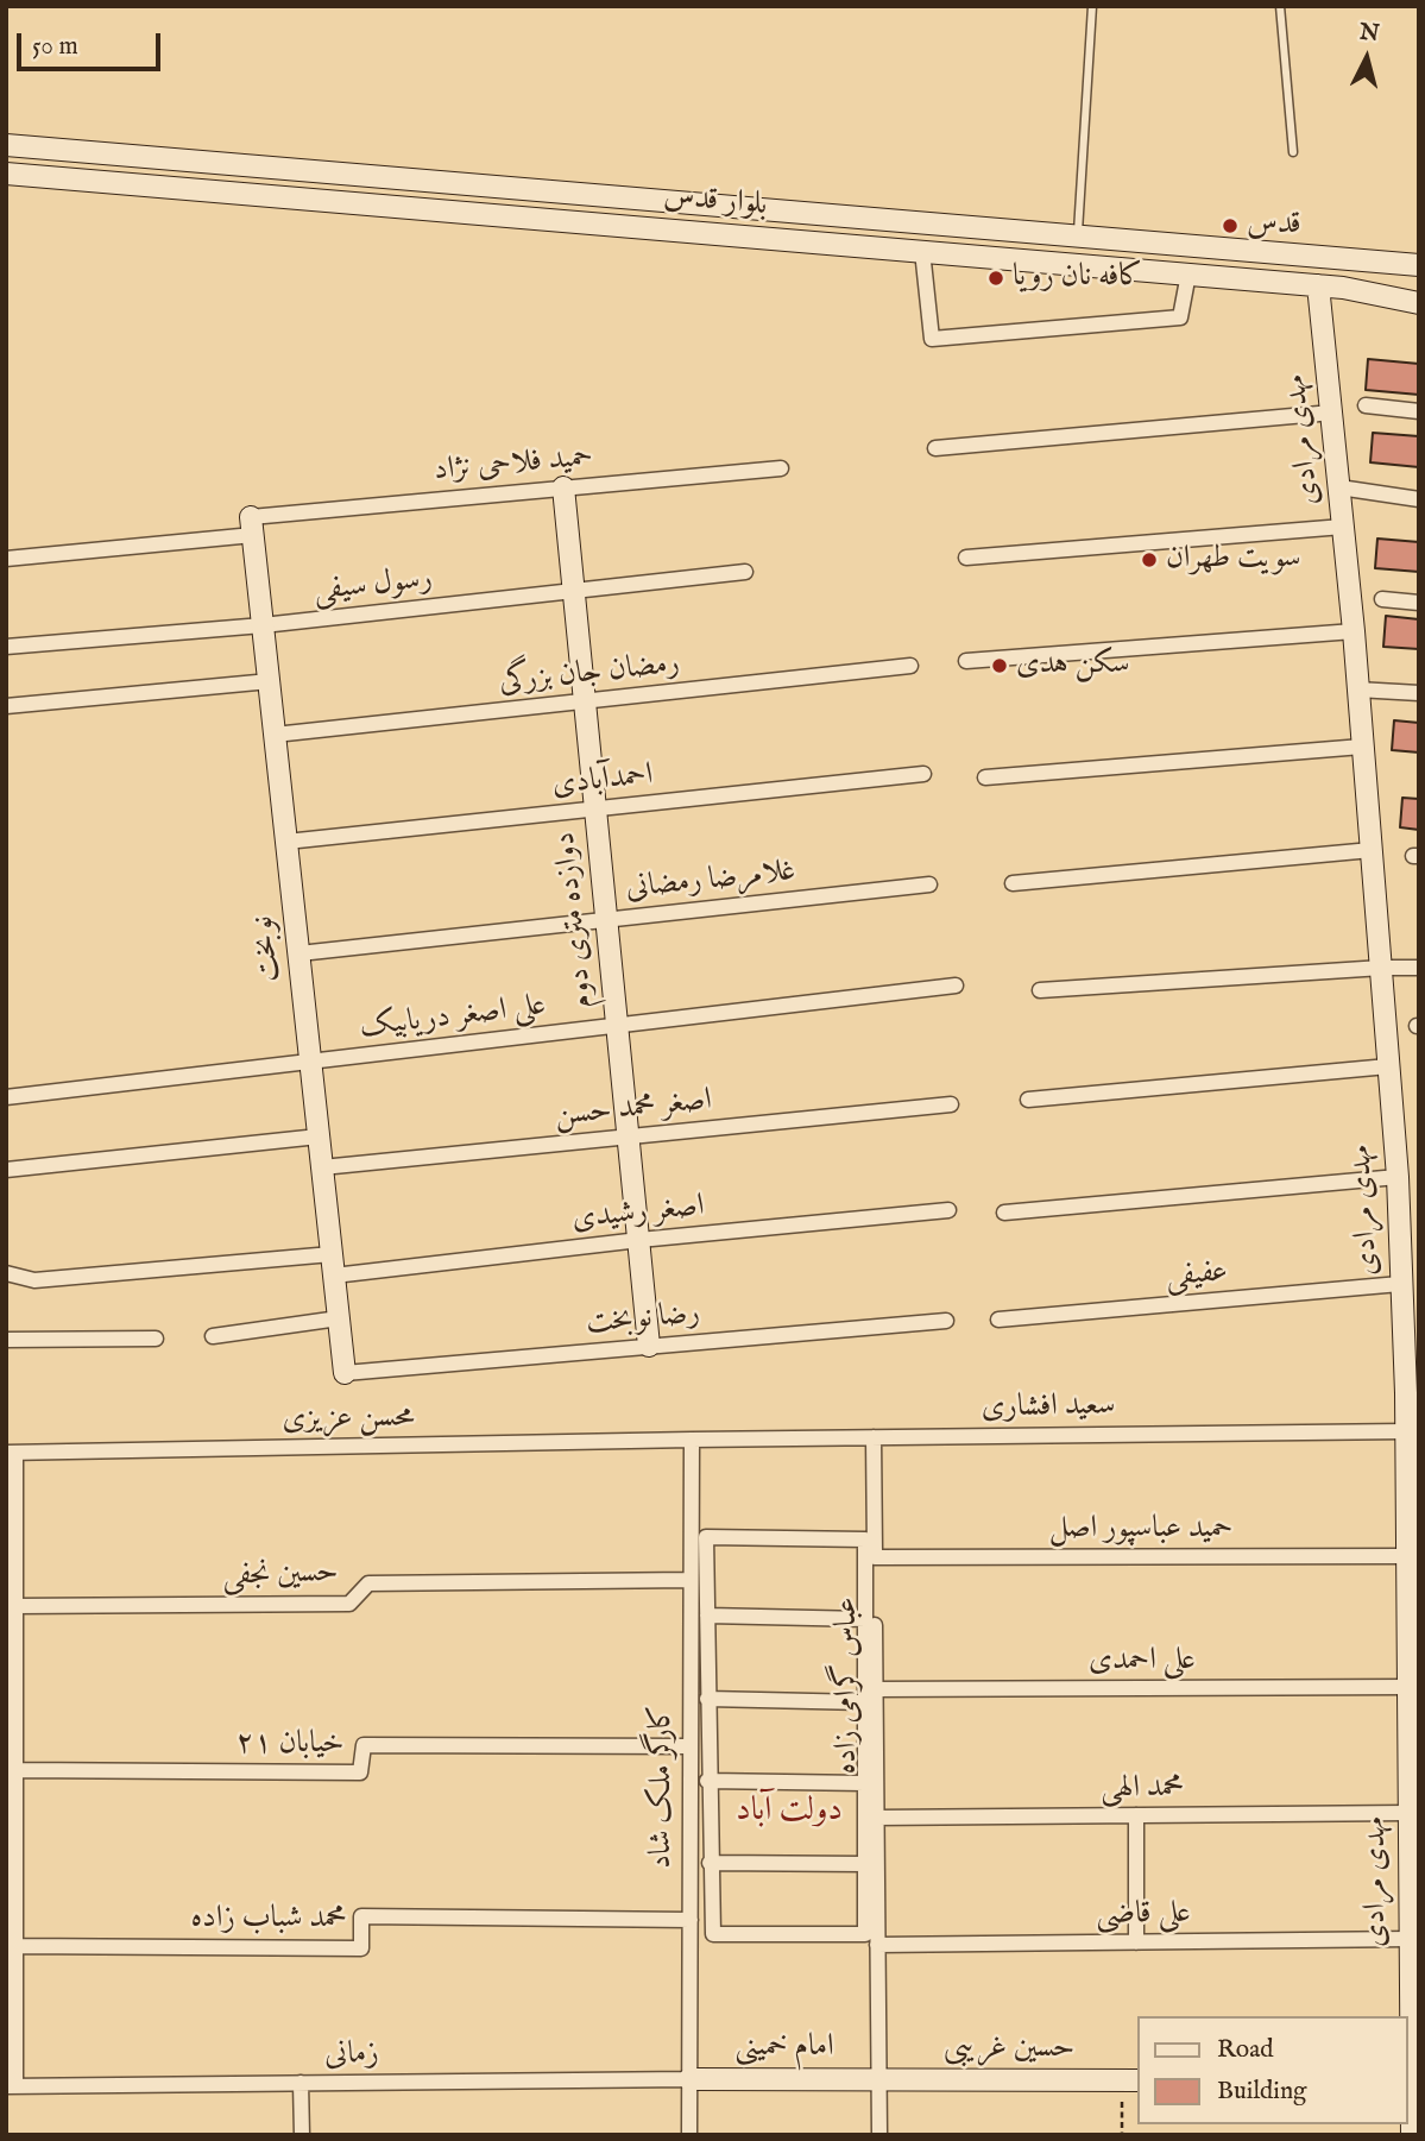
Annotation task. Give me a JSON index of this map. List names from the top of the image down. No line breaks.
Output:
{"streets":{"street":["بلوار قدس","مهدی مرادی","حمید فلاحی نژاد","رسول سیفی","رمضان جان بزرگی","احمدآبادی","غلامرضا رمضانی","دوازده متری دوم","نوبخت","علی اصغر دریابیک","اصغر محمد حسن","اصغر رشیدی","عفیفی","رضا نوبخت","سعید افشاری","محسن عزیزی","حمید عباسپور اصل","حسین نجفی","علی احمدی","عباس گرامی زاده","خیابان ۲۱","کارگر ملک شاد","محمد الهی","علی قاضی","محمد شباب زاده","امام خمینی","حسین غریبی","زمانی"]},"crossings":[["بلوار قدس","مهدی مرادی"],["مهدی مرادی","عفیفی"],["مهدی مرادی","سعید افشاری"],["مهدی مرادی","حمید عباسپور اصل"],["مهدی مرادی","علی احمدی"],["مهدی مرادی","محمد الهی"],["مهدی مرادی","علی قاضی"],["حمید فلاحی نژاد","دوازده متری دوم"],["حمید فلاحی نژاد","نوبخت"],["رسول سیفی","دوازده متری دوم"],["رسول سیفی","نوبخت"],["رمضان جان بزرگی","دوازده متری دوم"],["رمضان جان بزرگی","نوبخت"],["احمدآبادی","دوازده متری دوم"],["احمدآبادی","نوبخت"],["غلامرضا رمضانی","دوازده متری دوم"],["غلامرضا رمضانی","نوبخت"],["دوازده متری دوم","علی اصغر دریابیک"],["دوازده متری دوم","اصغر محمد حسن"],["دوازده متری دوم","اصغر رشیدی"],["دوازده متری دوم","رضا نوبخت"],["نوبخت","علی اصغر دریابیک"],["نوبخت","اصغر محمد حسن"],["نوبخت","اصغر رشیدی"],["نوبخت","رضا نوبخت"],["سعید افشاری","محسن عزیزی"],["سعید افشاری","عباس گرامی زاده"],["سعید افشاری","کارگر ملک شاد"],["محسن عزیزی","کارگر ملک شاد"],["حمید عباسپور اصل","عباس گرامی زاده"],["حسین نجفی","کارگر ملک شاد"],["علی احمدی","عباس گرامی زاده"],["عباس گرامی زاده","محمد الهی"],["عباس گرامی زاده","علی قاضی"],["عباس گرامی زاده","امام خمینی"],["عباس گرامی زاده","حسین غریبی"],["خیابان ۲۱","کارگر ملک شاد"],["کارگر ملک شاد","محمد شباب زاده"],["کارگر ملک شاد","امام خمینی"],["کارگر ملک شاد","زمانی"],["امام خمینی","حسین غریبی"],["امام خمینی","زمانی"]],"districts":["دولت آباد"],"places":["قدس","کافه نان رویا","سويت طهران","سكن هدى"],"legend":["Road","Building"],"scale_bar":"50 m","north":"top"}
